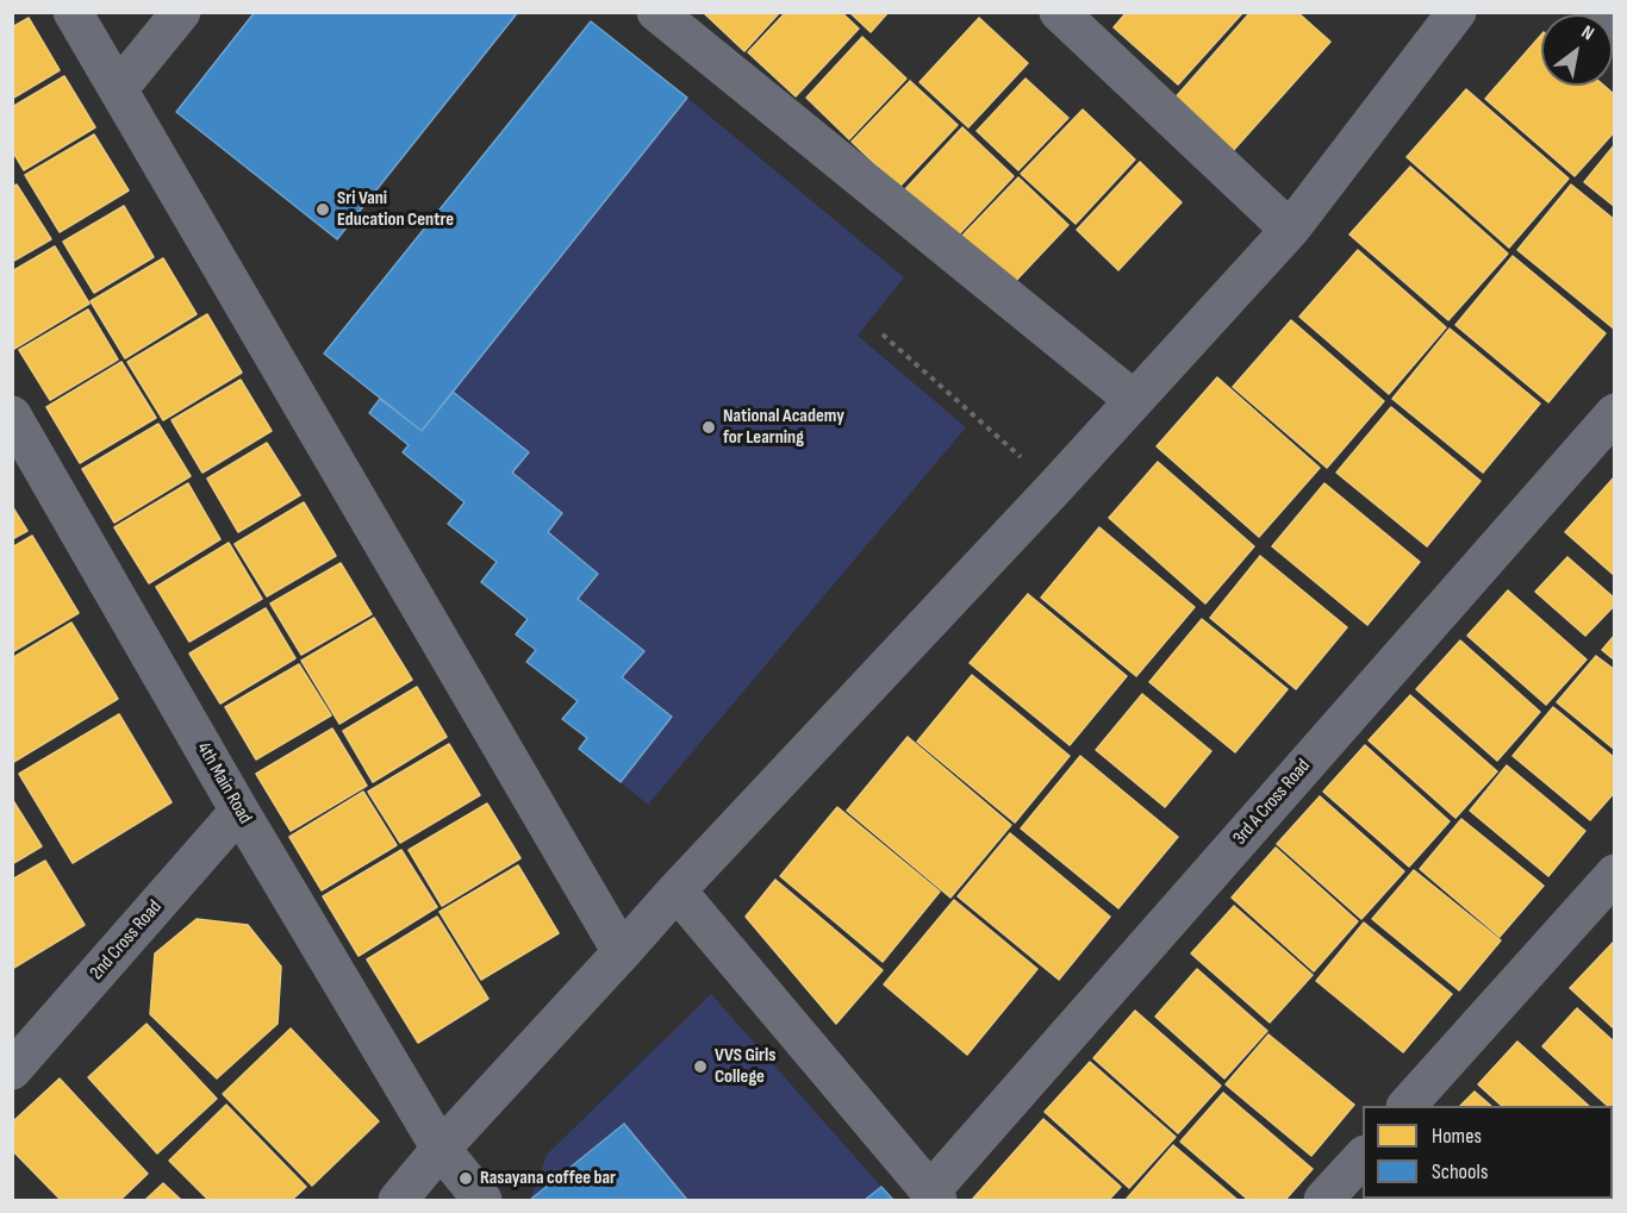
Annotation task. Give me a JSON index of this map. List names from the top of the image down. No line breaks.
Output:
{"streets":{"street":["4th Main Road","3rd A Cross Road","2nd Cross Road"]},"crossings":[["4th Main Road","2nd Cross Road"]],"places":["Sri Vani Education Centre","National Academy for Learning","VVS Girls College","Rasayana coffee bar"],"legend":["Homes","Schools"],"north":"top right"}
